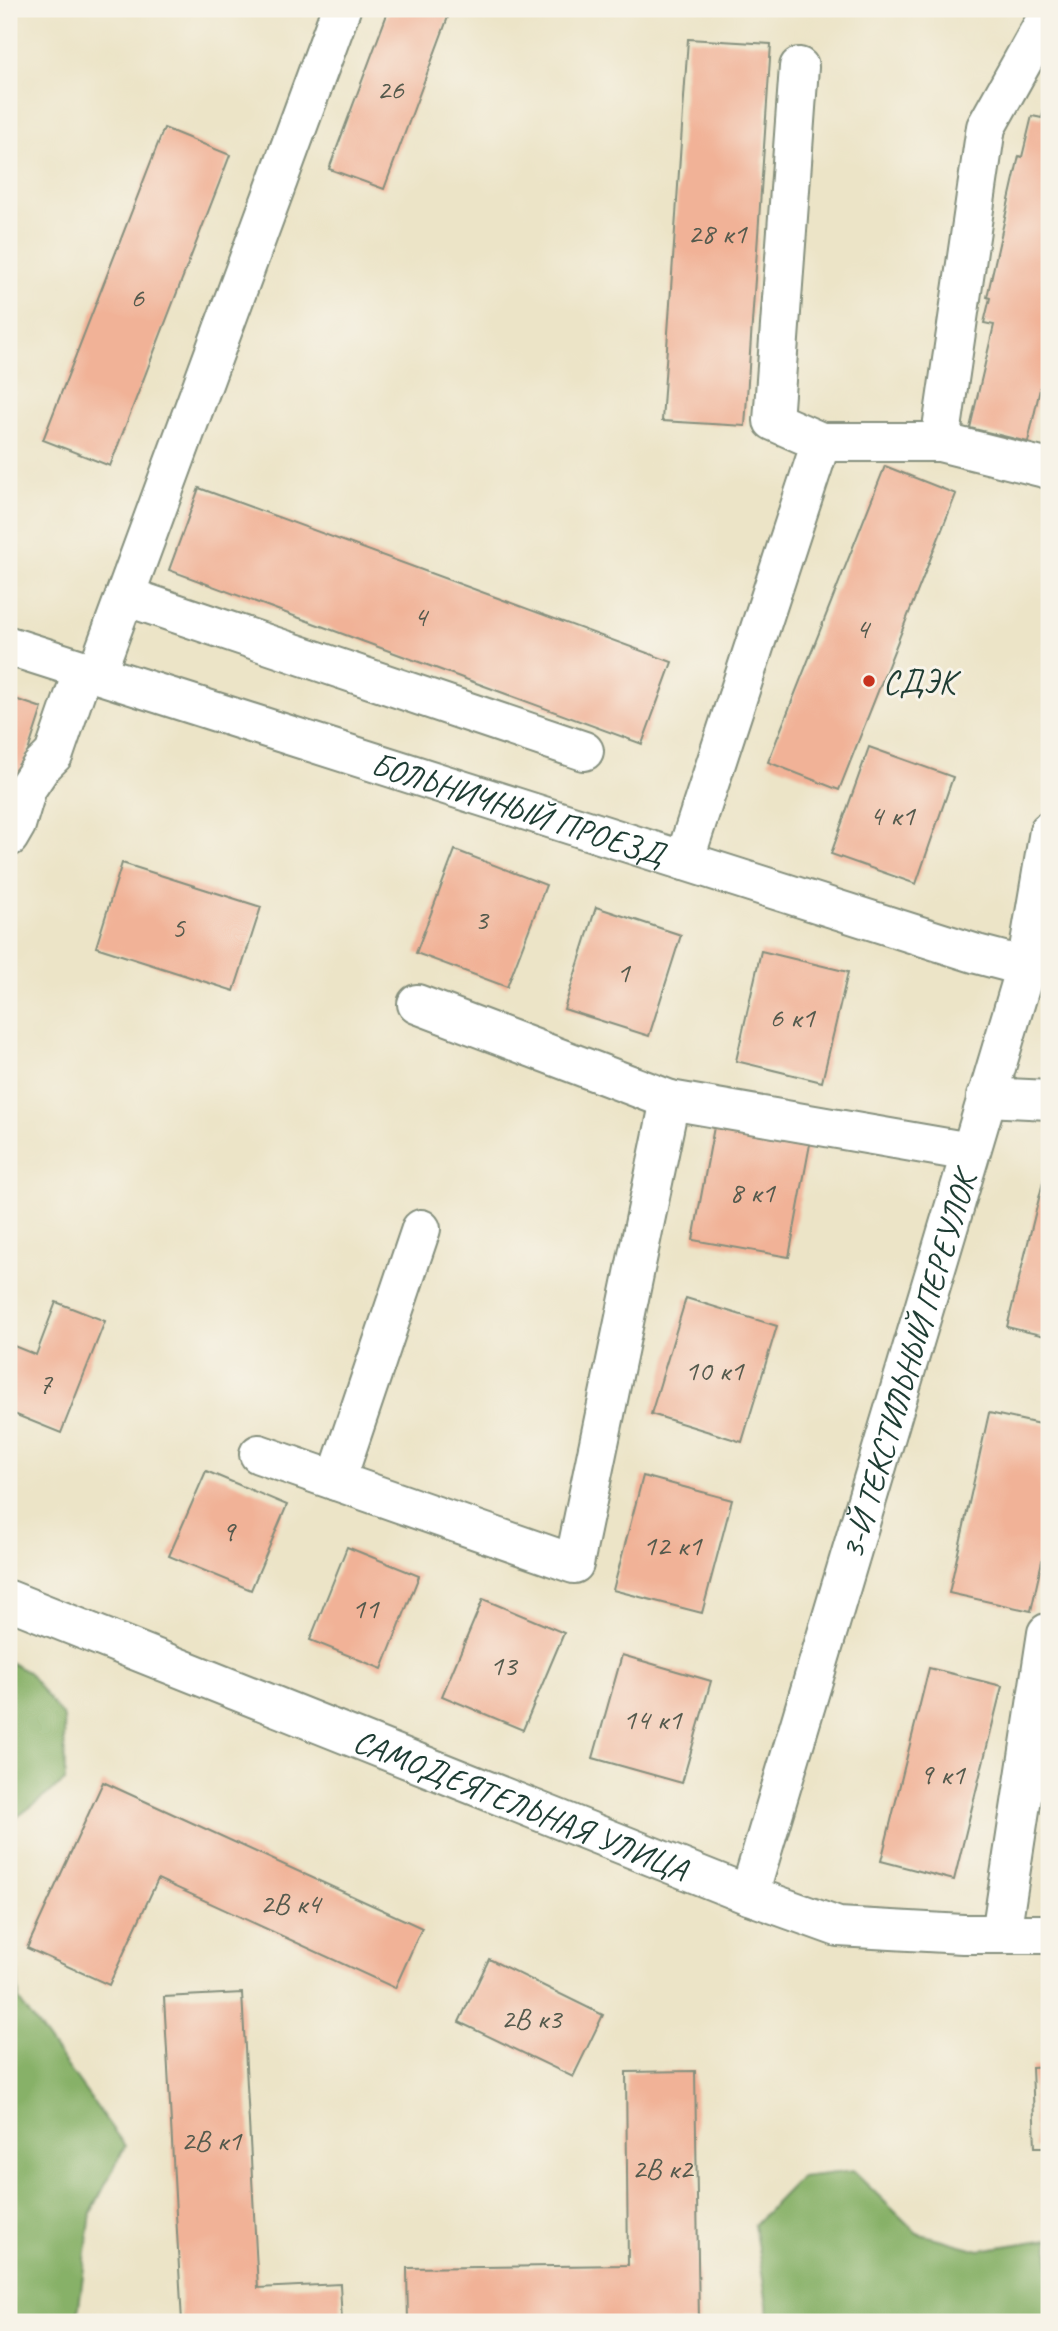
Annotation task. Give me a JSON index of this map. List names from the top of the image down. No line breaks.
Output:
{"streets":{"street":["БОЛЬНИЧНЫЙ ПРОЕЗД","3-Й ТЕКСТИЛЬНЫЙ ПЕРЕУЛОК","САМОДЕЯТЕЛЬНАЯ УЛИЦА"]},"crossings":[["БОЛЬНИЧНЫЙ ПРОЕЗД","3-Й ТЕКСТИЛЬНЫЙ ПЕРЕУЛОК"],["3-Й ТЕКСТИЛЬНЫЙ ПЕРЕУЛОК","САМОДЕЯТЕЛЬНАЯ УЛИЦА"]],"places":["СДЭК"],"house_numbers":["26","28 к1","6","4","4","4 к1","3","5","1","6 к1","8 к1","10 к1","7","9","12 к1","11","13","14 к1","9 к1","2В к4","2В к3","2В к1","2В к2"]}
